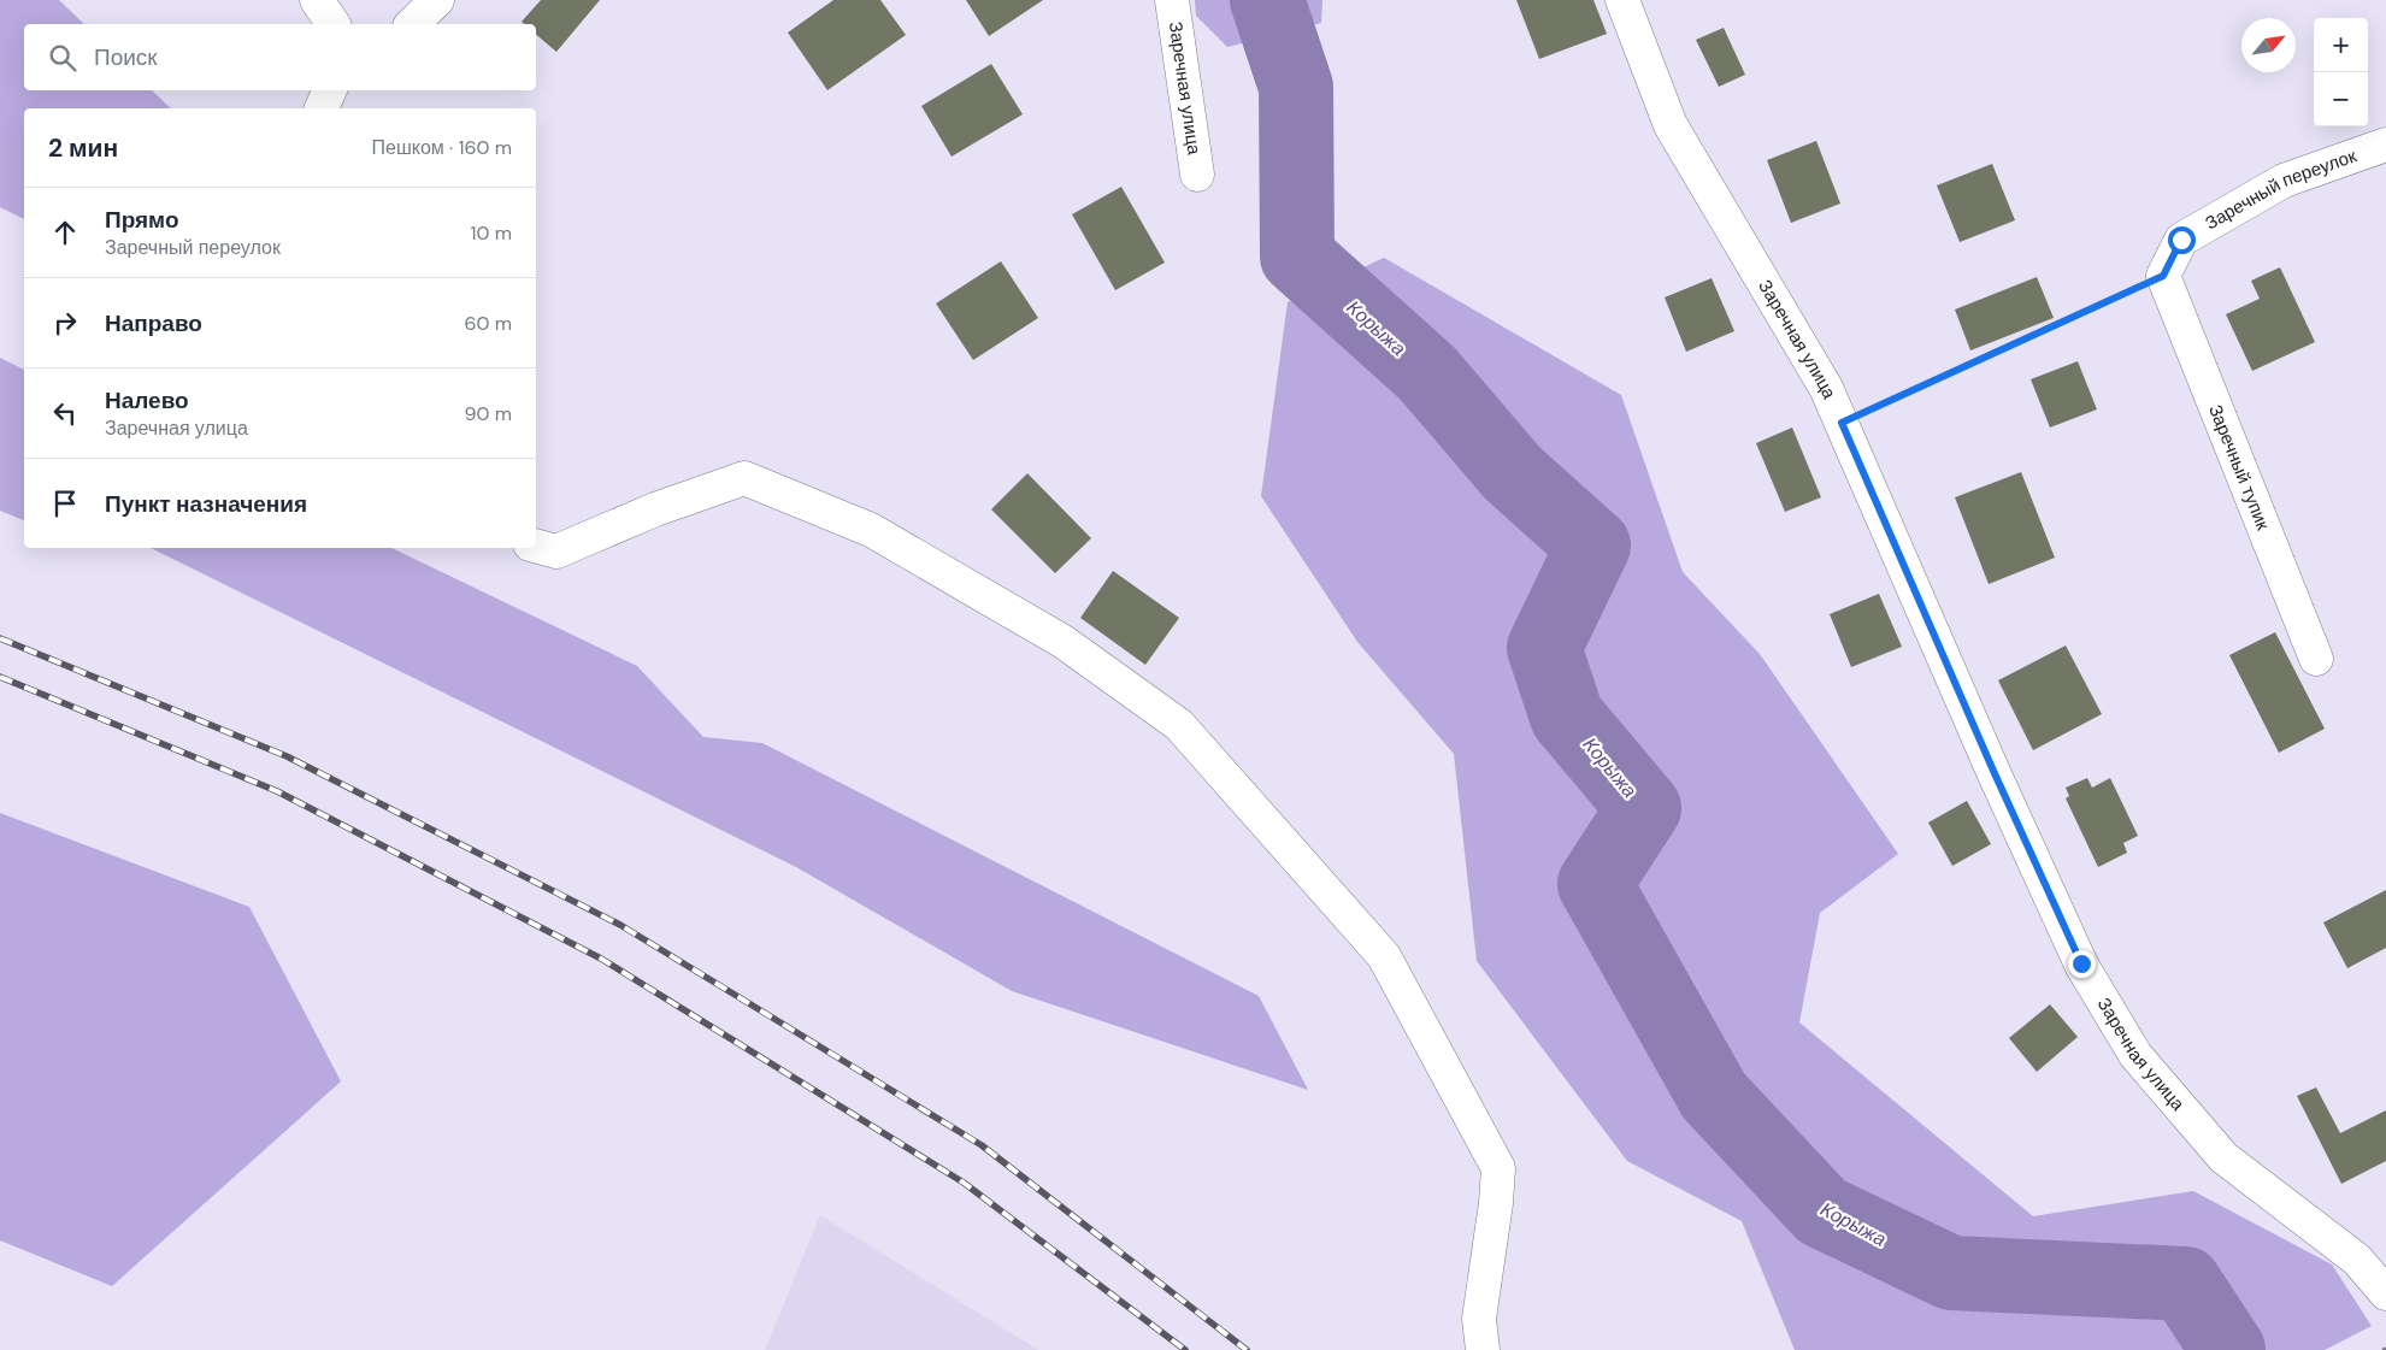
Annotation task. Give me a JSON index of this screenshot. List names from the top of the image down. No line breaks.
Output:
{"streets":{"street":["Заречная улица","Заречный переулок","Заречный тупик"]},"crossings":[["Заречный переулок","Заречный тупик"]],"water":["Корыжа"],"north":"top right","page":{"map_buttons":["+","−"],"search":"Поиск","heading":["2 мин","Пешком · 160 m"],"list":[["Прямо","Заречный переулок","10 m"],["Направо","60 m"],["Налево","Заречная улица","90 m"],"Пункт назначения"]}}
